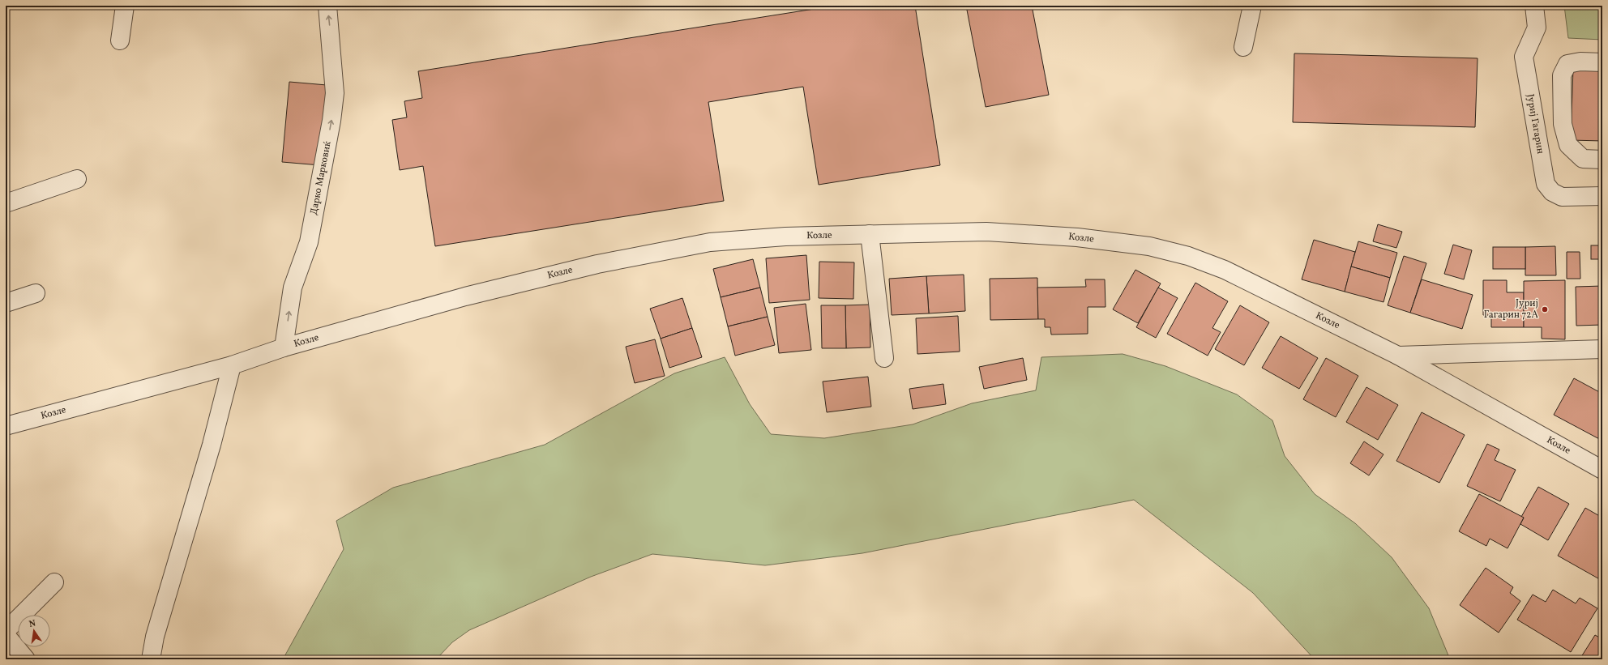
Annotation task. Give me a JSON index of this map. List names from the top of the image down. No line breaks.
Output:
{"streets":{"street":["Јуриј Гагарин","Дарко Марковиќ","Козле"]},"crossings":[["Дарко Марковиќ","Козле"]],"one_way":["Дарко Марковиќ"],"places":["Јуриј Гагарин 72А"],"north":"top"}
